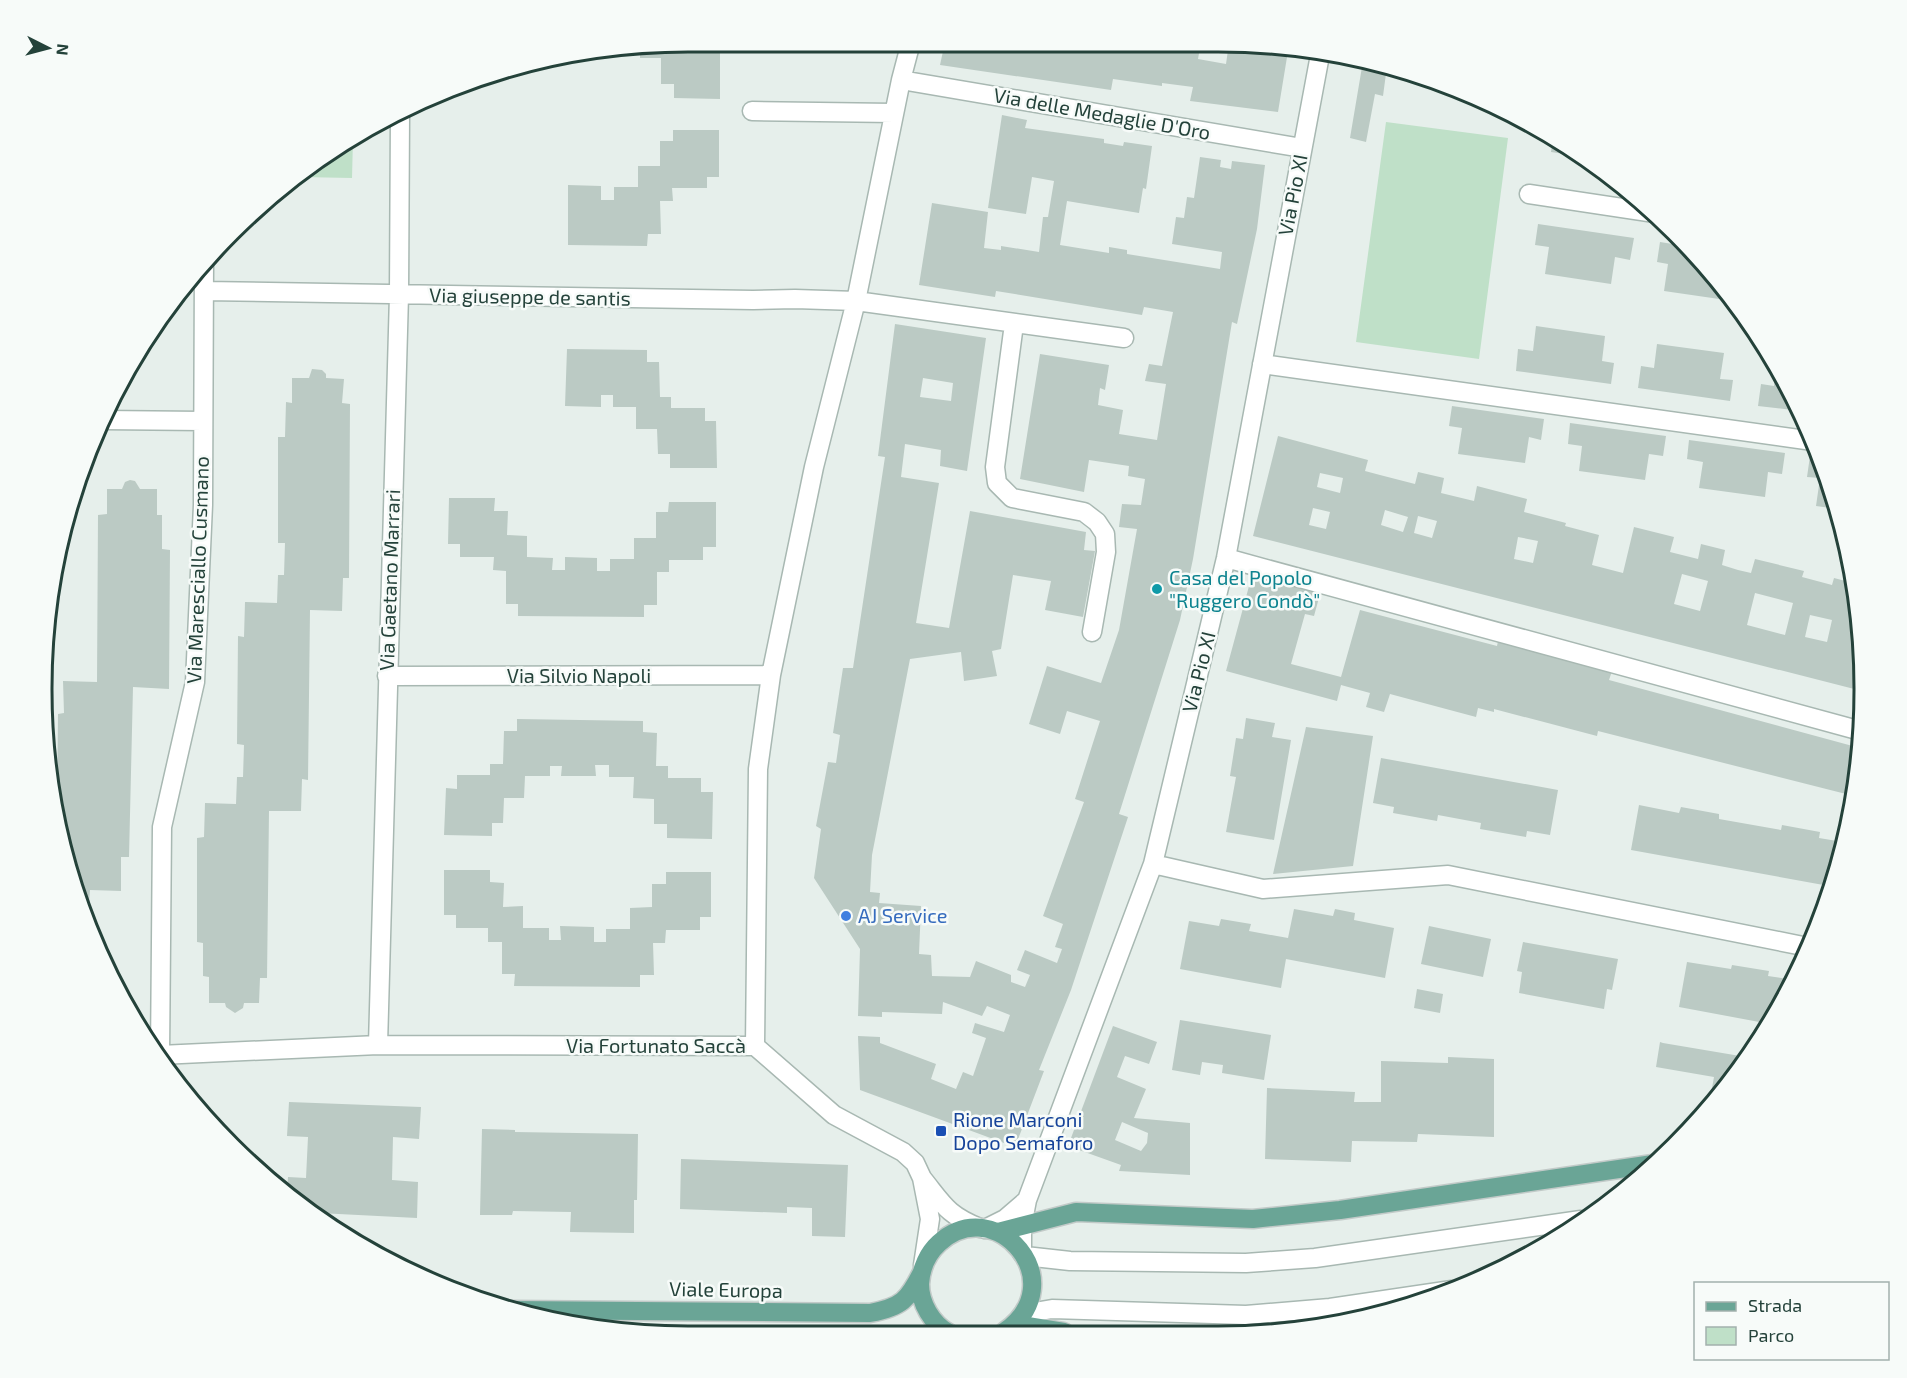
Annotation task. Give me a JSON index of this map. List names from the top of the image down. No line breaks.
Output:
{"streets":{"main road":["Viale Europa"],"street":["Via delle Medaglie D'Oro","Via Pio XI","Via giuseppe de santis","Via Maresciallo Cusmano","Via Gaetano Marrari","Via Silvio Napoli","Via Fortunato Saccà"]},"crossings":[["Via delle Medaglie D'Oro","Via Pio XI"],["Via Pio XI","Viale Europa"],["Via giuseppe de santis","Via Maresciallo Cusmano"],["Via giuseppe de santis","Via Gaetano Marrari"],["Via Gaetano Marrari","Via Silvio Napoli"],["Via Gaetano Marrari","Via Fortunato Saccà"],["Via Fortunato Saccà","Viale Europa"]],"places":{"other":["Casa del Popolo \"Ruggero Condò\"","AJ Service"],"transit":["Rione Marconi Dopo Semaforo"]},"legend":["Strada","Parco"],"north":"right"}
